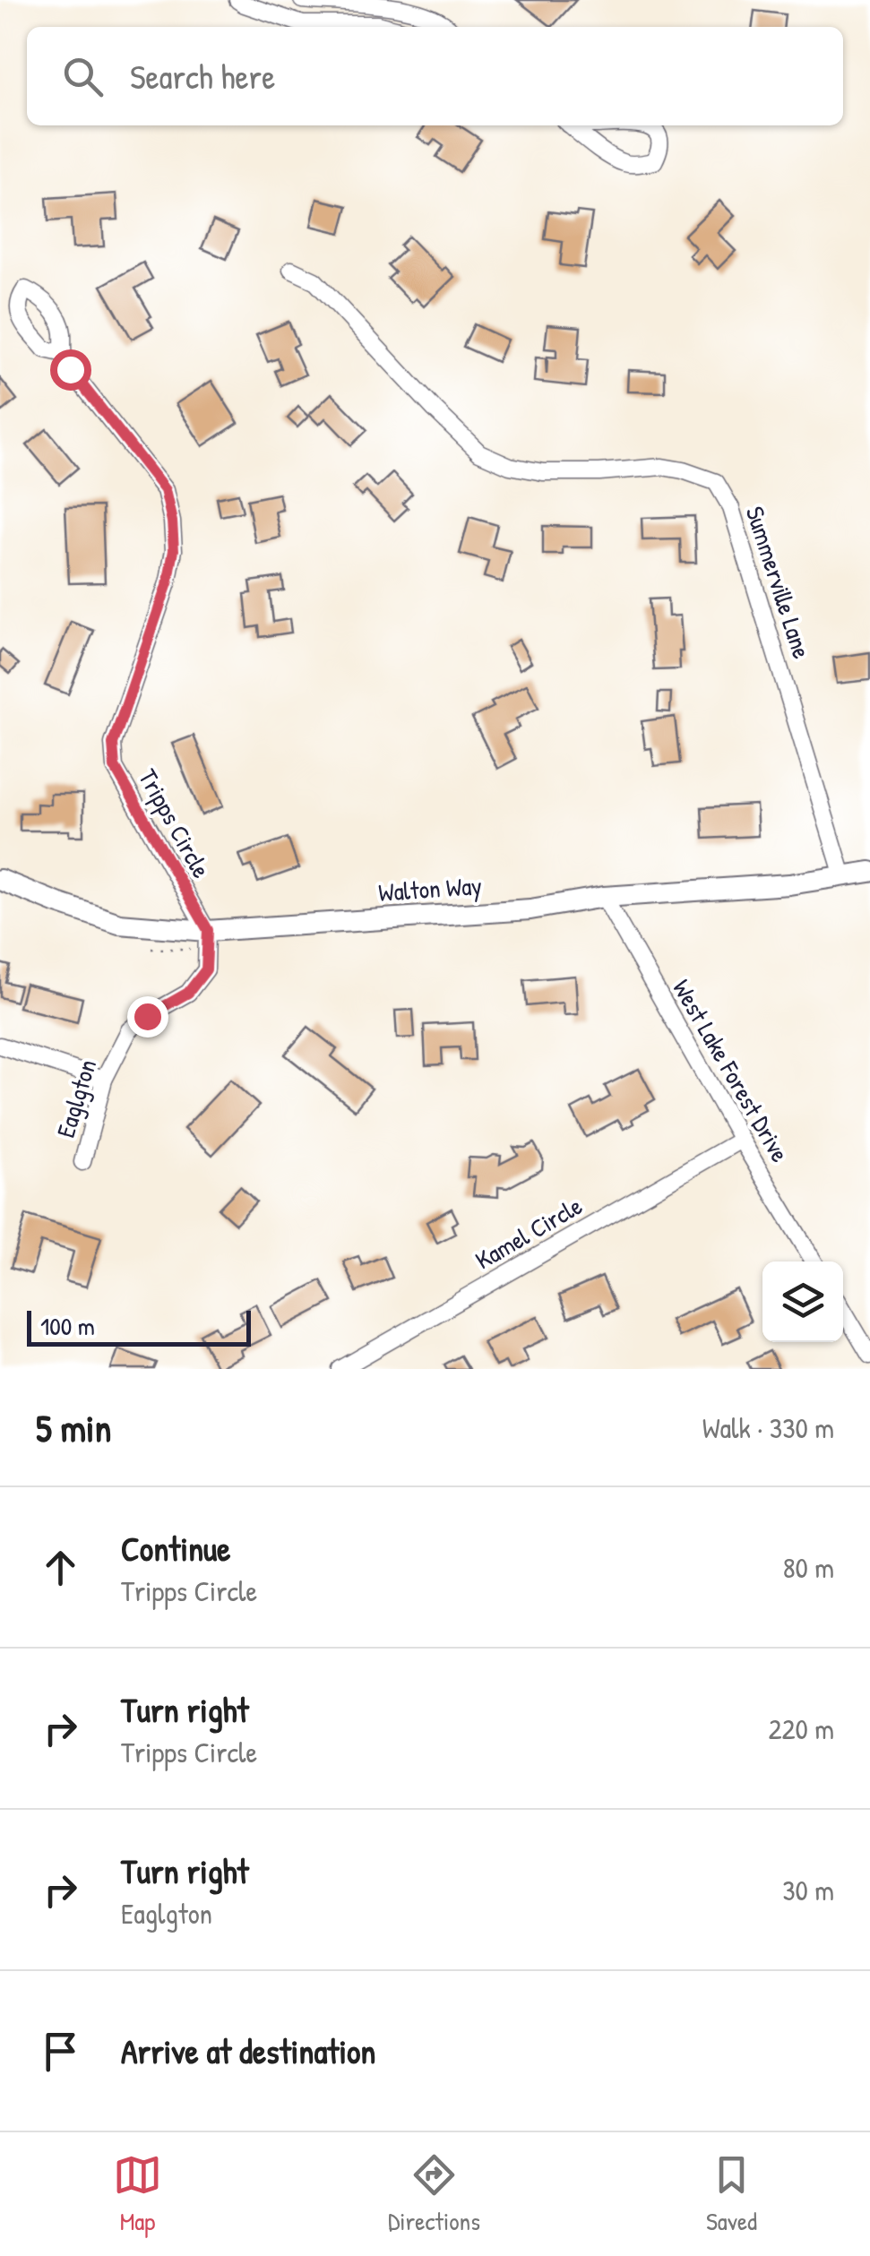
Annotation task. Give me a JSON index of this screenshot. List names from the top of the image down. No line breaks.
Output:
{"streets":{"main road":["Walton Way"],"street":["Summerville Lane","Tripps Circle","West Lake Forest Drive","Eaglgton","Kamel Circle"]},"crossings":[["Summerville Lane","Walton Way"],["Tripps Circle","Walton Way"],["Tripps Circle","Eaglgton"],["Walton Way","West Lake Forest Drive"],["Walton Way","Eaglgton"],["West Lake Forest Drive","Kamel Circle"]],"scale_bar":"100 m","page":{"search":"Search here","scale":"100 m","heading":["5 min","Walk · 330 m"],"list":[["Continue","Tripps Circle","80 m"],["Turn right","Tripps Circle","220 m"],["Turn right","Eaglgton","30 m"],"Arrive at destination"],"nav":["Map","Directions","Saved"]}}
